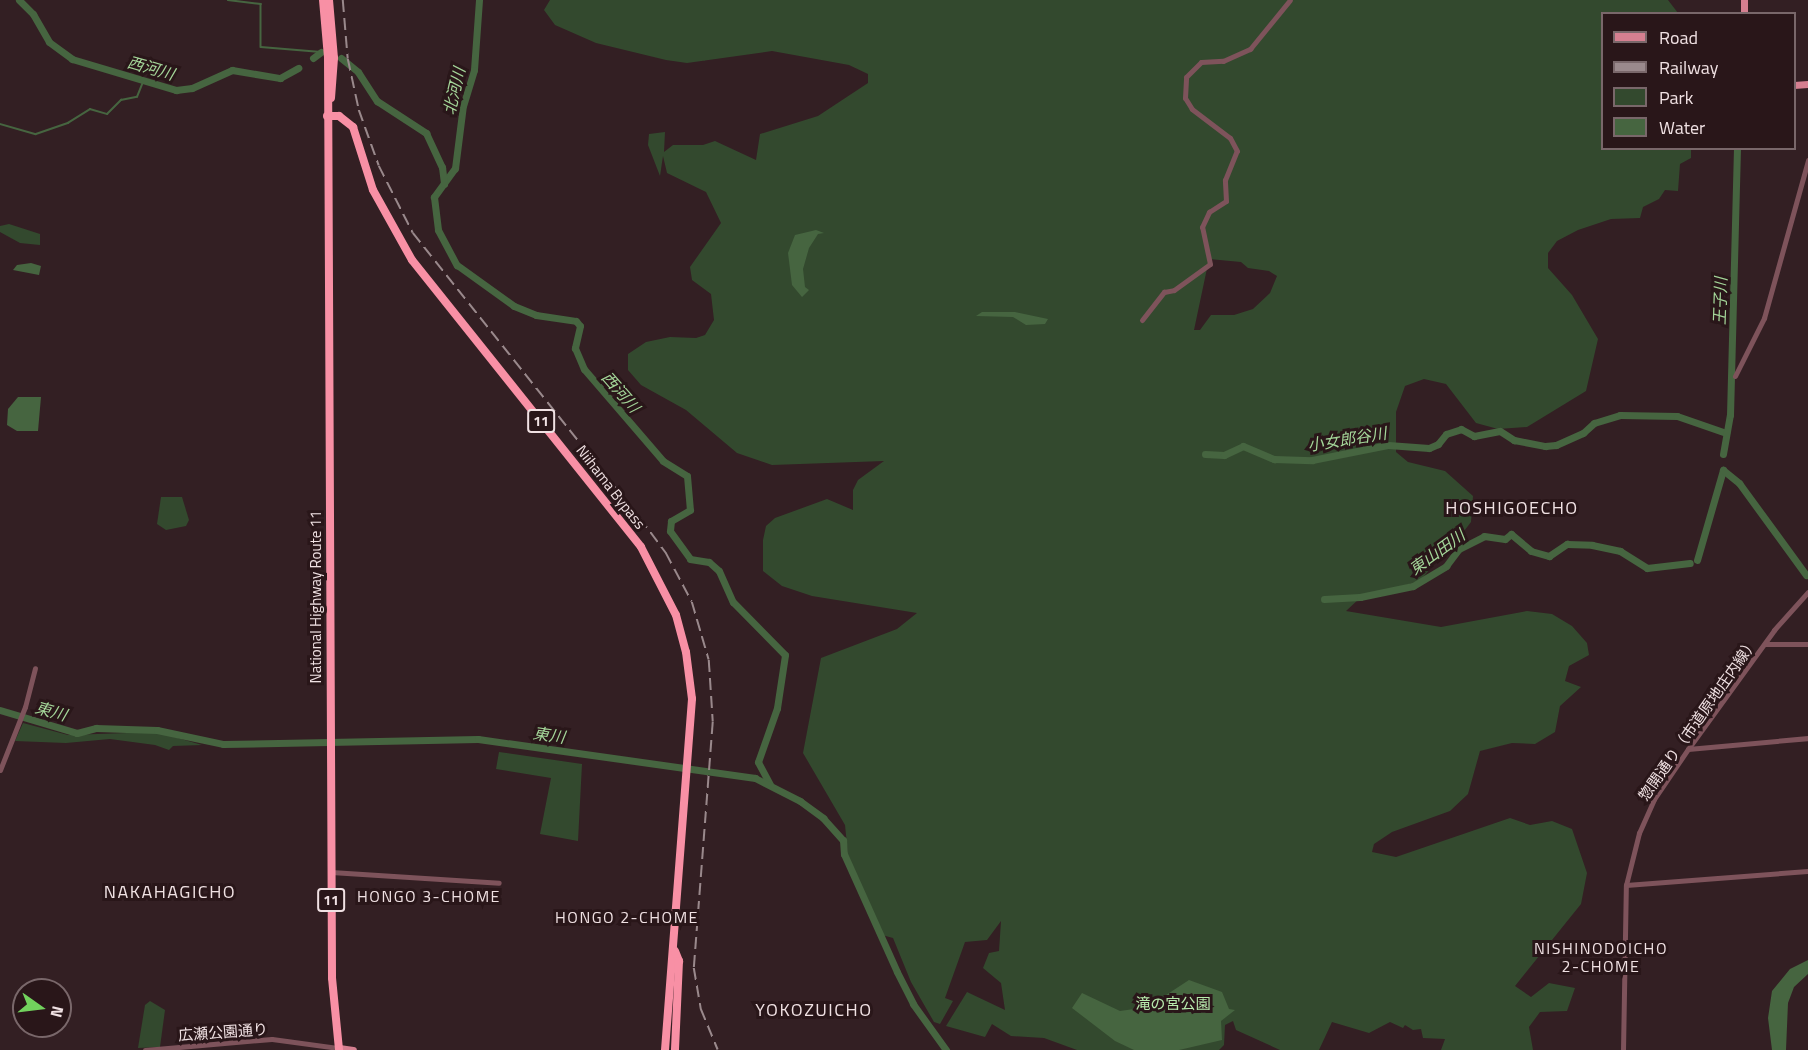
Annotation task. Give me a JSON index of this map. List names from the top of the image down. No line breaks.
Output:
{"streets":{"highway":["11","Niihama Bypass","National Highway Route 11"],"street":["惣開通り（市道原地庄内線）","広瀬公園通り"]},"crossings":[["Niihama Bypass","National Highway Route 11"],["National Highway Route 11","広瀬公園通り"]],"districts":["HOSHIGOECHO","NAKAHAGICHO","HONGO 3-CHOME","HONGO 2-CHOME","NISHINODOICHO 2-CHOME","YOKOZUICHO"],"water":["西河川","北河川","王子川","小女郎谷川","東山田川","東川"],"parks":["滝の宮公園"],"legend":["Road","Railway","Park","Water"],"north":"right"}
